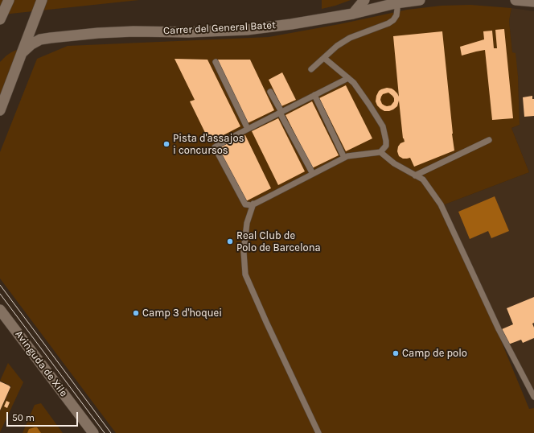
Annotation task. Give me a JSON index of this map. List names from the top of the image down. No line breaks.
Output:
{"streets":{"street":["Carrer del General Batet","Avinguda de Xile"]},"places":["Pista d'assajos i concursos","Real Club de Polo de Barcelona","Camp 3 d'hoquei","Camp de polo"],"scale_bar":"50 m"}
